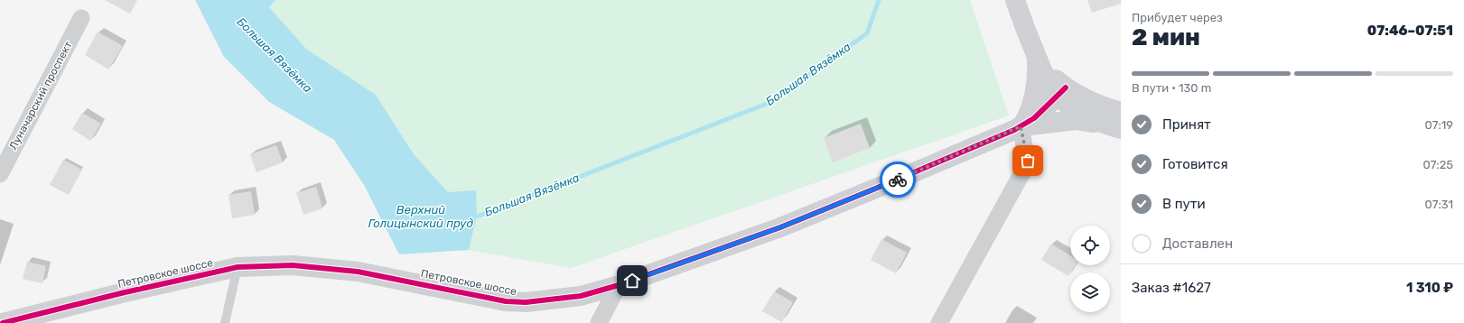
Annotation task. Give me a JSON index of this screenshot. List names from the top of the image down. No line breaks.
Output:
{"streets":{"street":["Луначарский проспект","Петровское шоссе"]},"water":["Большая Вязёмка","Верхний Голицынский пруд"],"page":{"heading":["2 мин","Прибудет через","07:46–07:51"],"panel":["Заказ #1627","1 310 ₽"],"bar":"В пути · 130 m","list":[["Принят","07:19"],["Готовится","07:25"],["В пути","07:31"],"Доставлен"]}}
